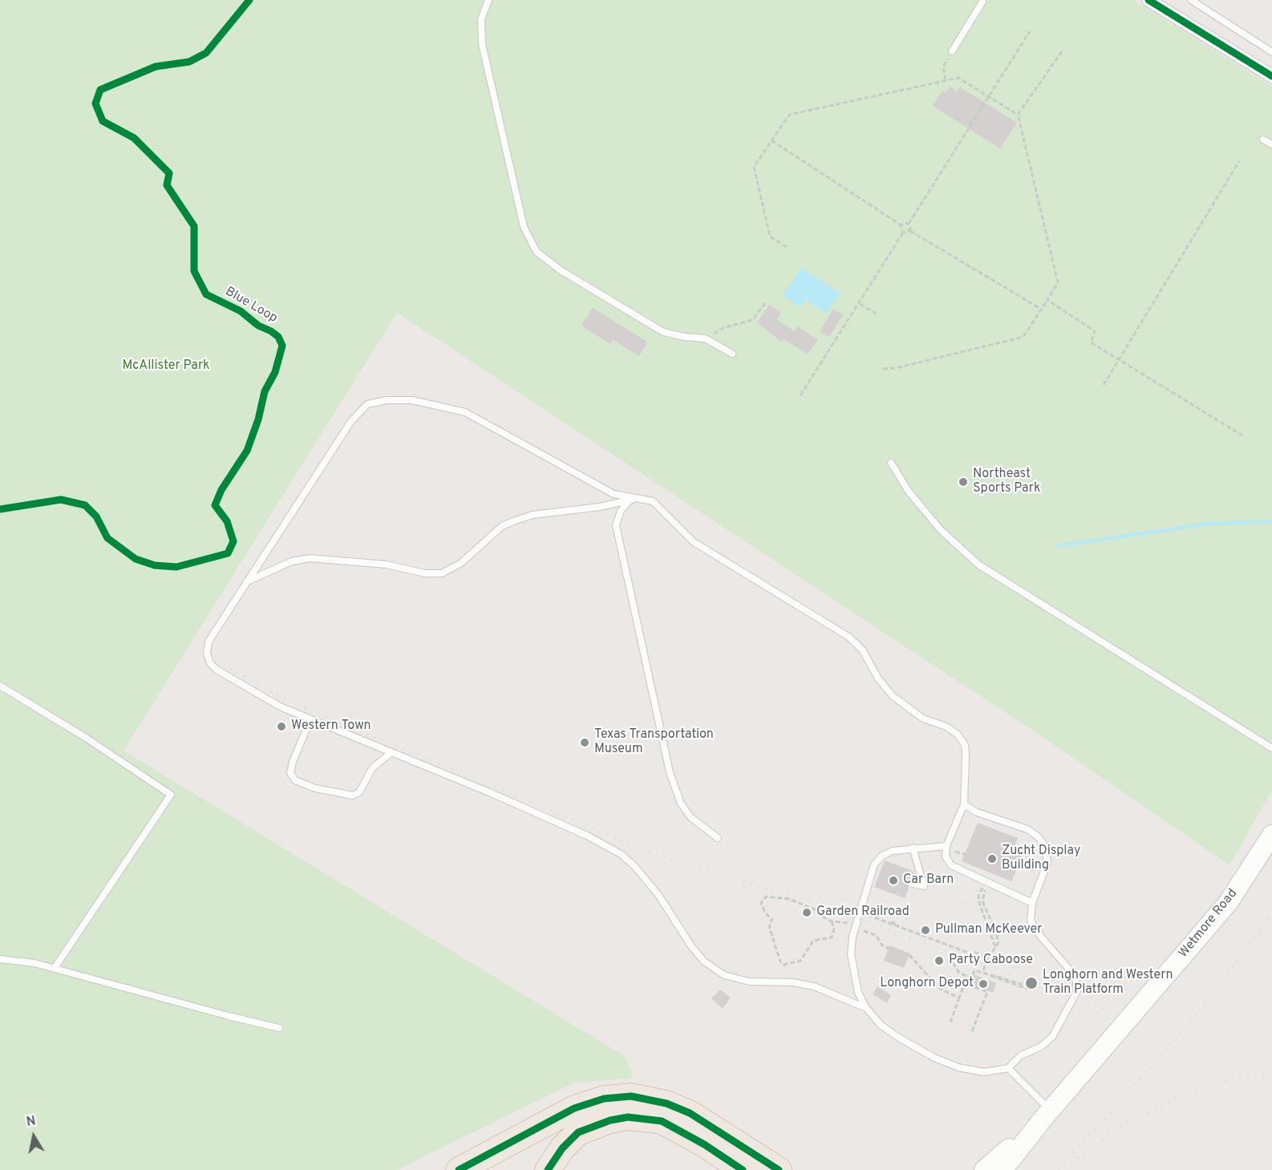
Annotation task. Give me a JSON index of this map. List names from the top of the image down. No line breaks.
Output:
{"streets":{"main road":["Wetmore Road"],"cycle path":["Blue Loop"]},"parks":["McAllister Park"],"places":["Northeast Sports Park","Western Town","Texas Transportation Museum","Zucht Display Building","Car Barn","Garden Railroad","Pullman McKeever","Party Caboose","Longhorn and Western Train Platform","Longhorn Depot"],"north":"top"}
